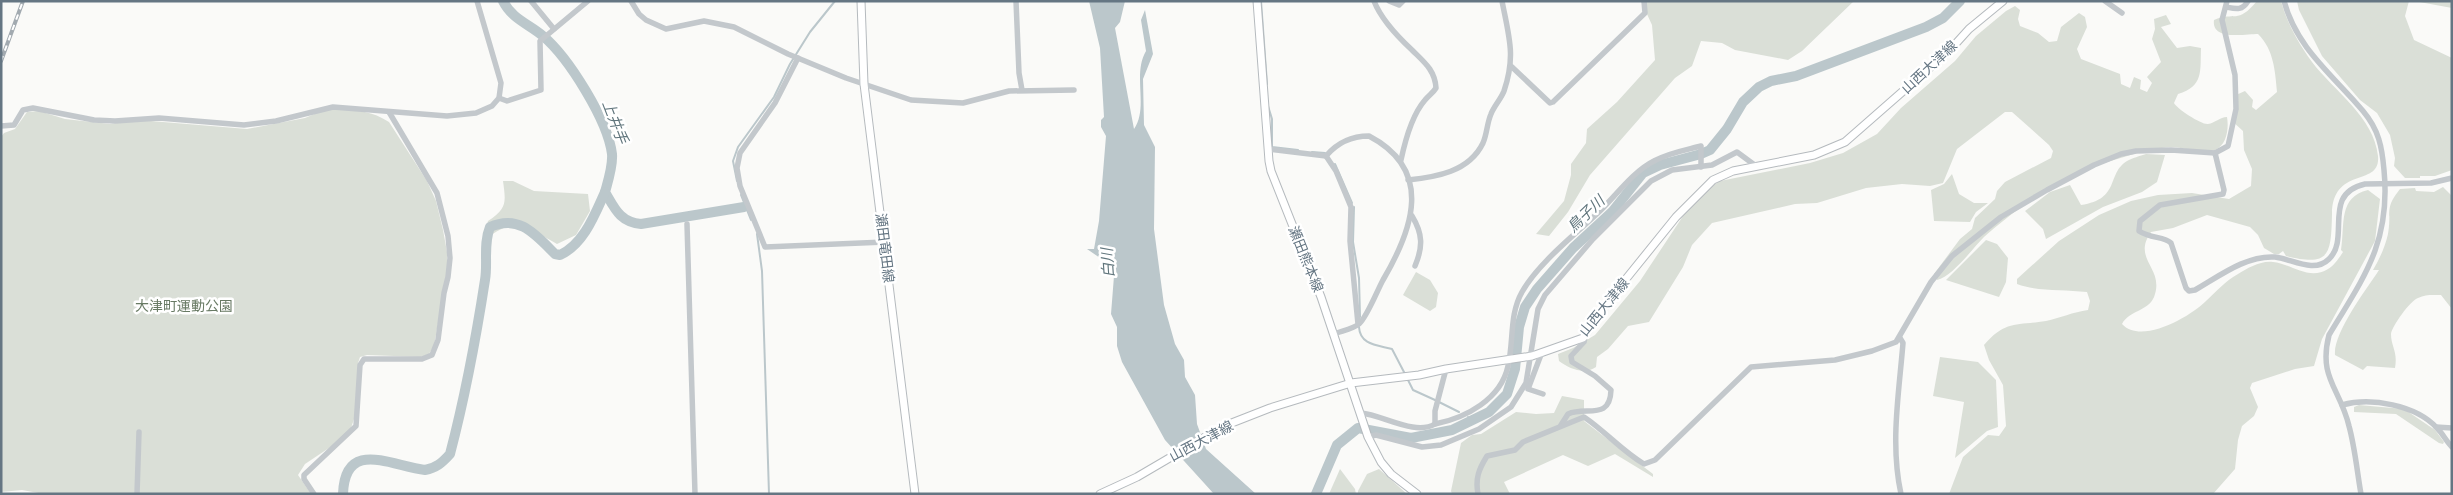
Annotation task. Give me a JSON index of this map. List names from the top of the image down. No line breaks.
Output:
{"streets":{"main road":["山西大津線","瀬田竜田線","瀬田熊本線"]},"crossings":[["山西大津線","瀬田熊本線"]],"water":["上井手","鳥子川","白川"],"parks":["大津町運動公園"]}
